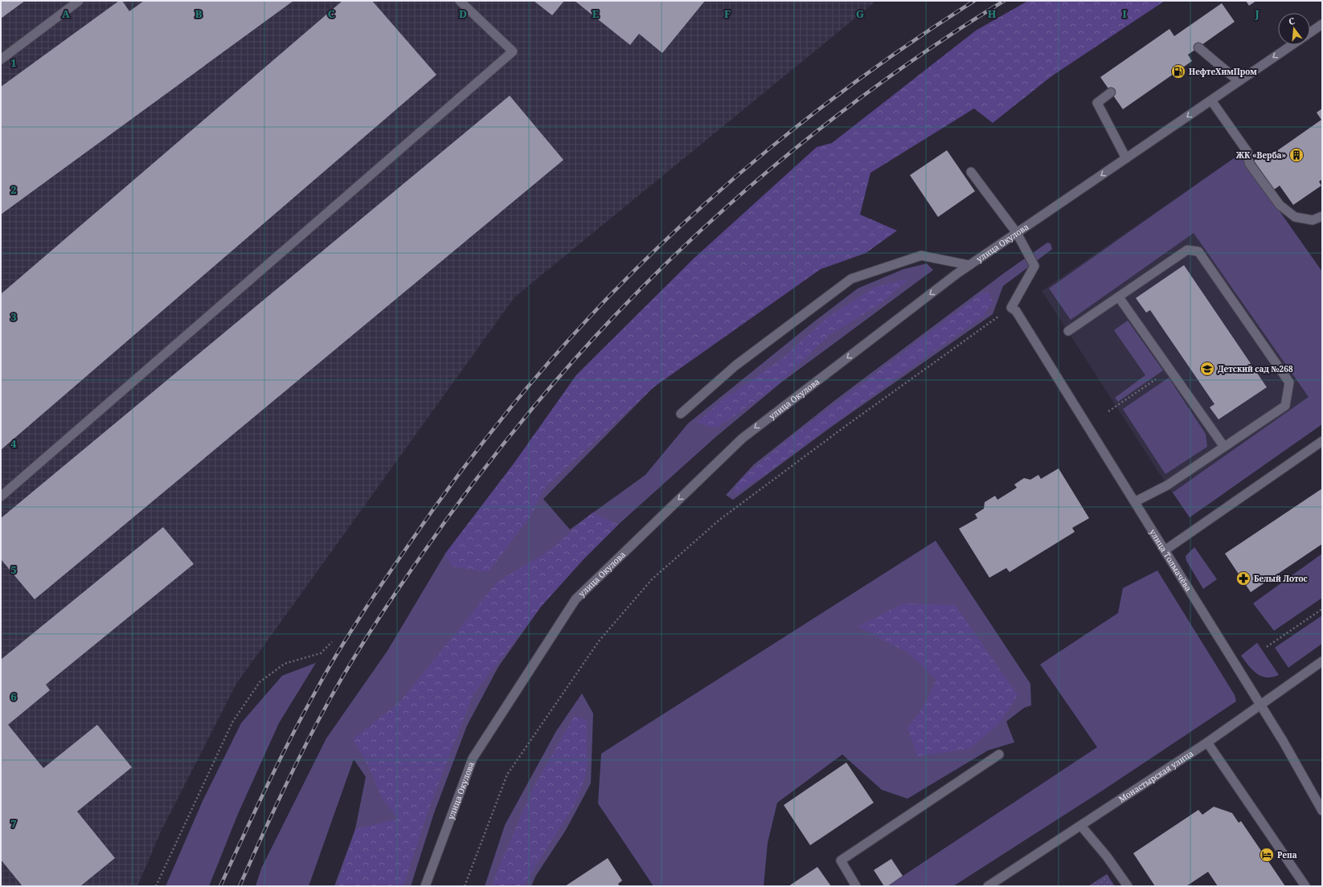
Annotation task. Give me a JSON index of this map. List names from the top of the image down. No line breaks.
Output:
{"streets":{"main road":["улица Окулова","улица Толмачёва","Монастырская улица"]},"crossings":[["улица Толмачёва","Монастырская улица"]],"one_way":["улица Окулова"],"places":{"fuel station":["НефтеХимПром"],"building":["ЖК «Верба»"],"school or university":["Детский сад №268"],"pharmacy":["Белый Лотос"],"hotel":["Репа"]},"north":"top","grid":{"columns":["A","B","C","D","E","F","G","H","I","J"],"rows":["1","2","3","4","5","6","7"]}}
